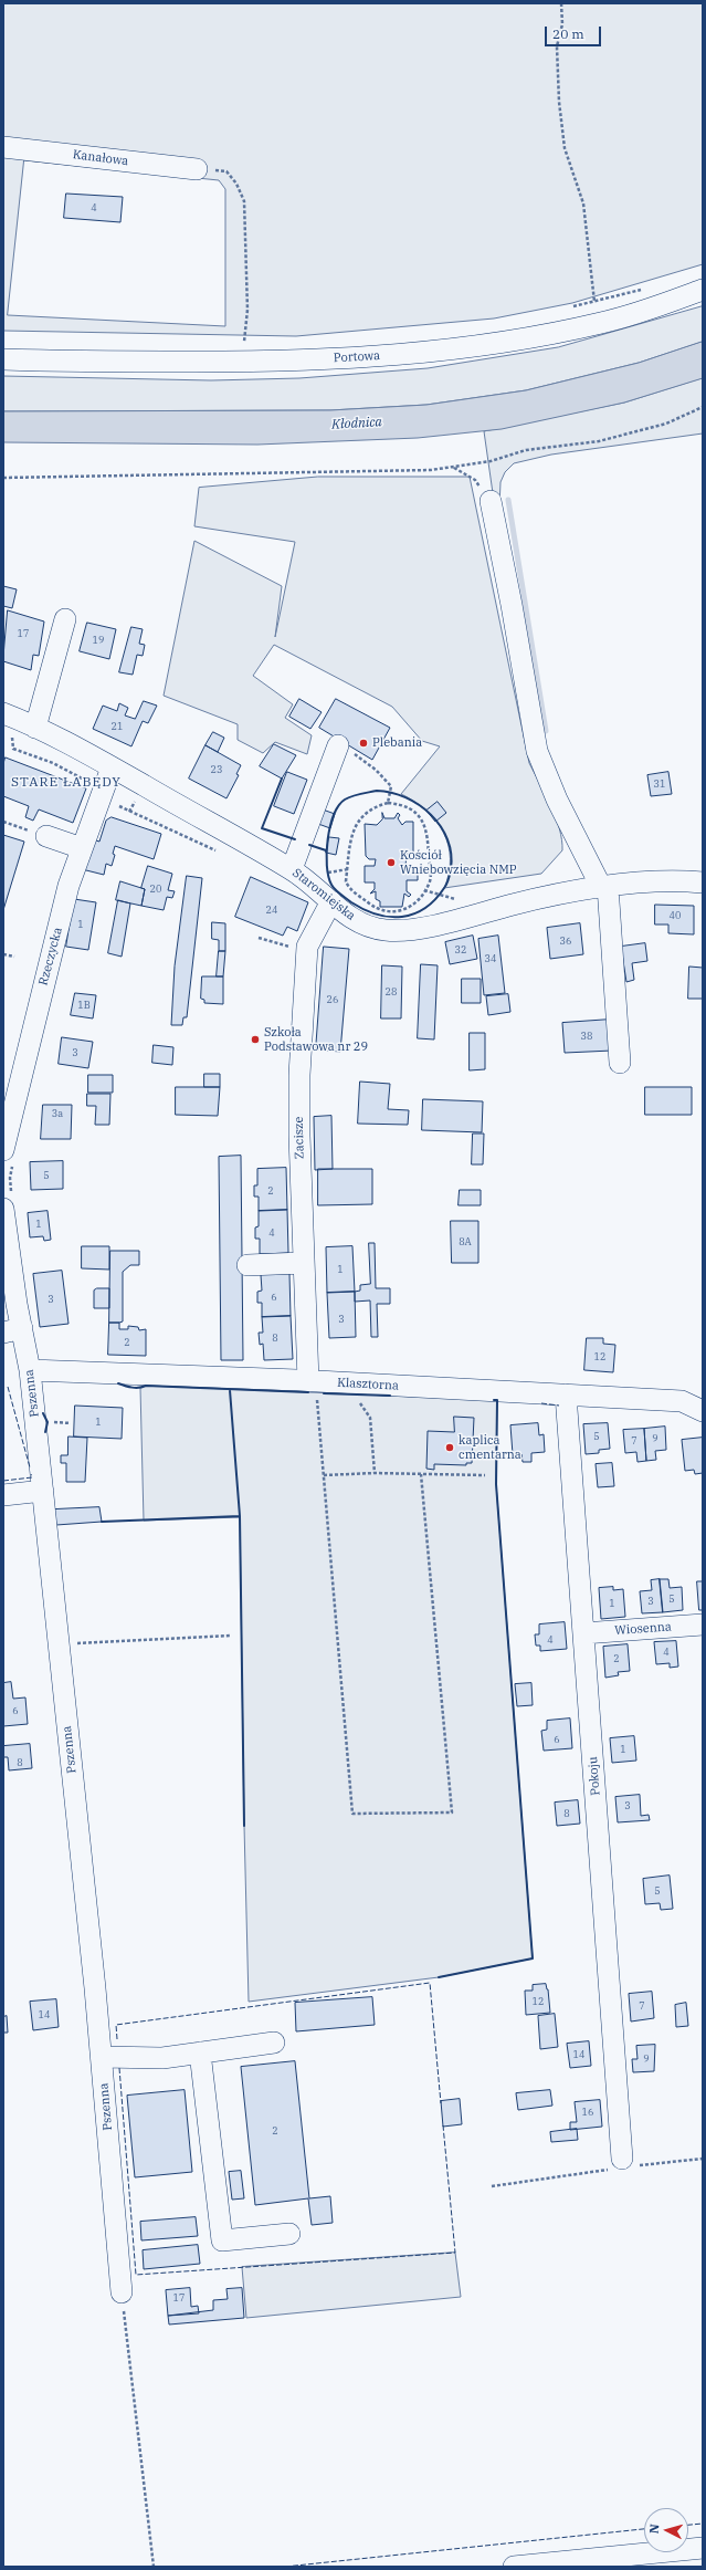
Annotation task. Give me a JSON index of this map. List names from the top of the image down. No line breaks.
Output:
{"streets":{"street":["Kanałowa","Portowa","Staromiejska","Rzeczycka","Zacisze","Klasztorna","Pszenna","Wiosenna","Pokoju"]},"crossings":[["Staromiejska","Rzeczycka"],["Staromiejska","Zacisze"],["Zacisze","Klasztorna"],["Klasztorna","Pszenna"],["Klasztorna","Pokoju"],["Wiosenna","Pokoju"]],"districts":["STARE ŁABĘDY"],"water":["Kłodnica"],"places":["Plebania","Kościół Wniebowzięcia NMP","Szkoła Podstawowa nr 29","kaplica cmentarna"],"house_numbers":["4","17","19","21","23","31","20","24","40","1","36","32","34","28","26","1B","38","3","3a","5","2","1","4","8A","1","6","3","3","8","2","12","1","5","9","7","5","3","1","4","4","2","6","6","1","8","3","8","5","12","7","14","14","9","16","2","17"],"scale_bar":"20 m","north":"left"}
